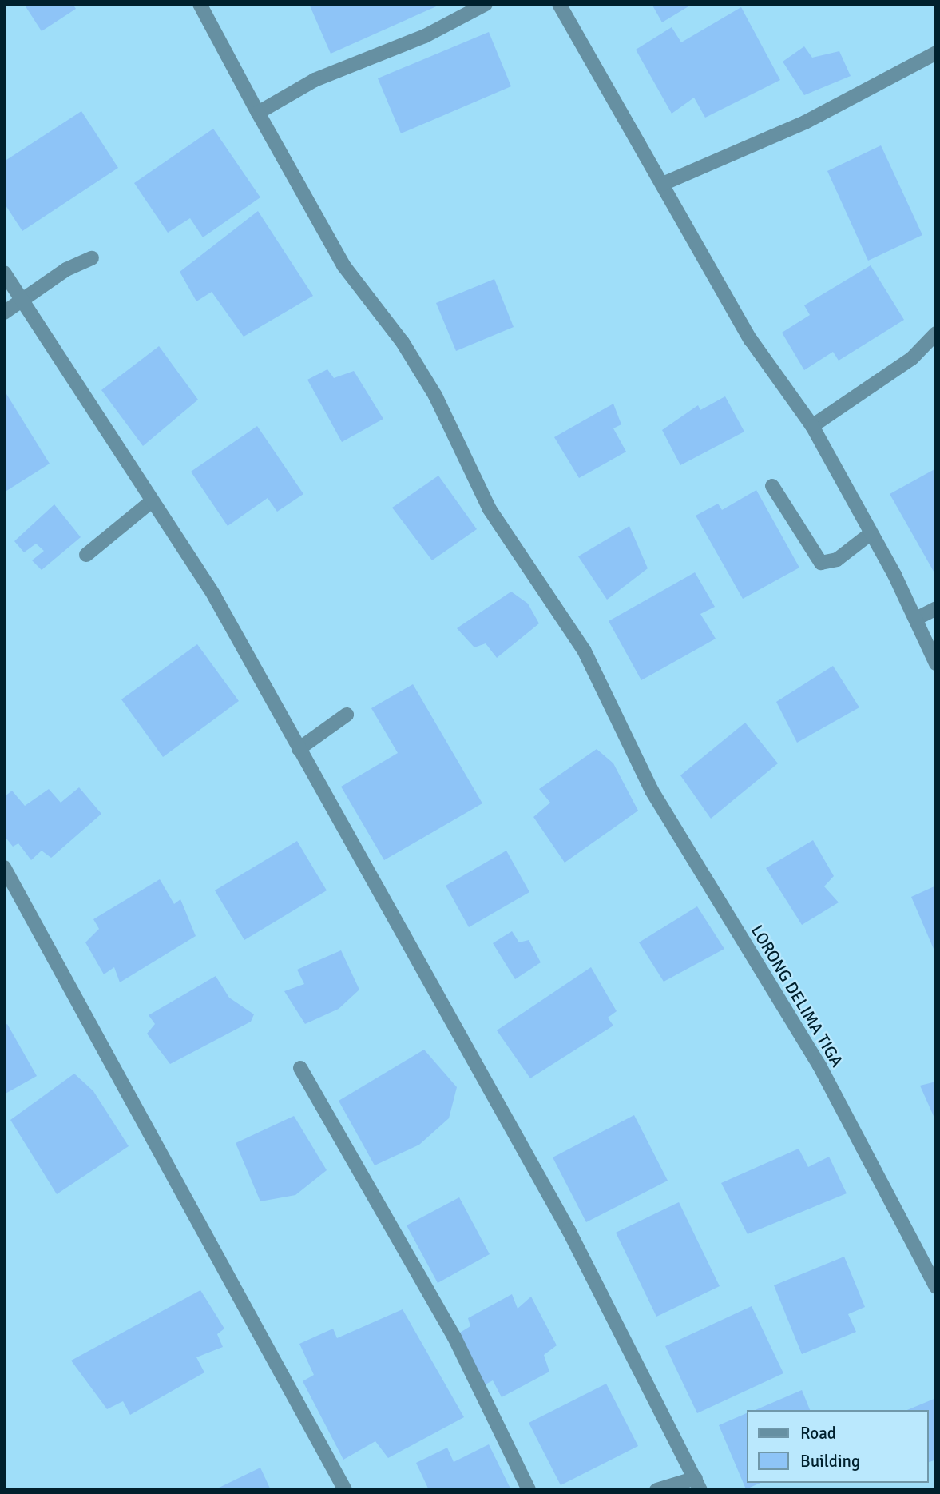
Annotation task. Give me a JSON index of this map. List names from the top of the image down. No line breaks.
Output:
{"streets":{"street":["LORONG DELIMA TIGA"]},"legend":["Road","Building"]}
